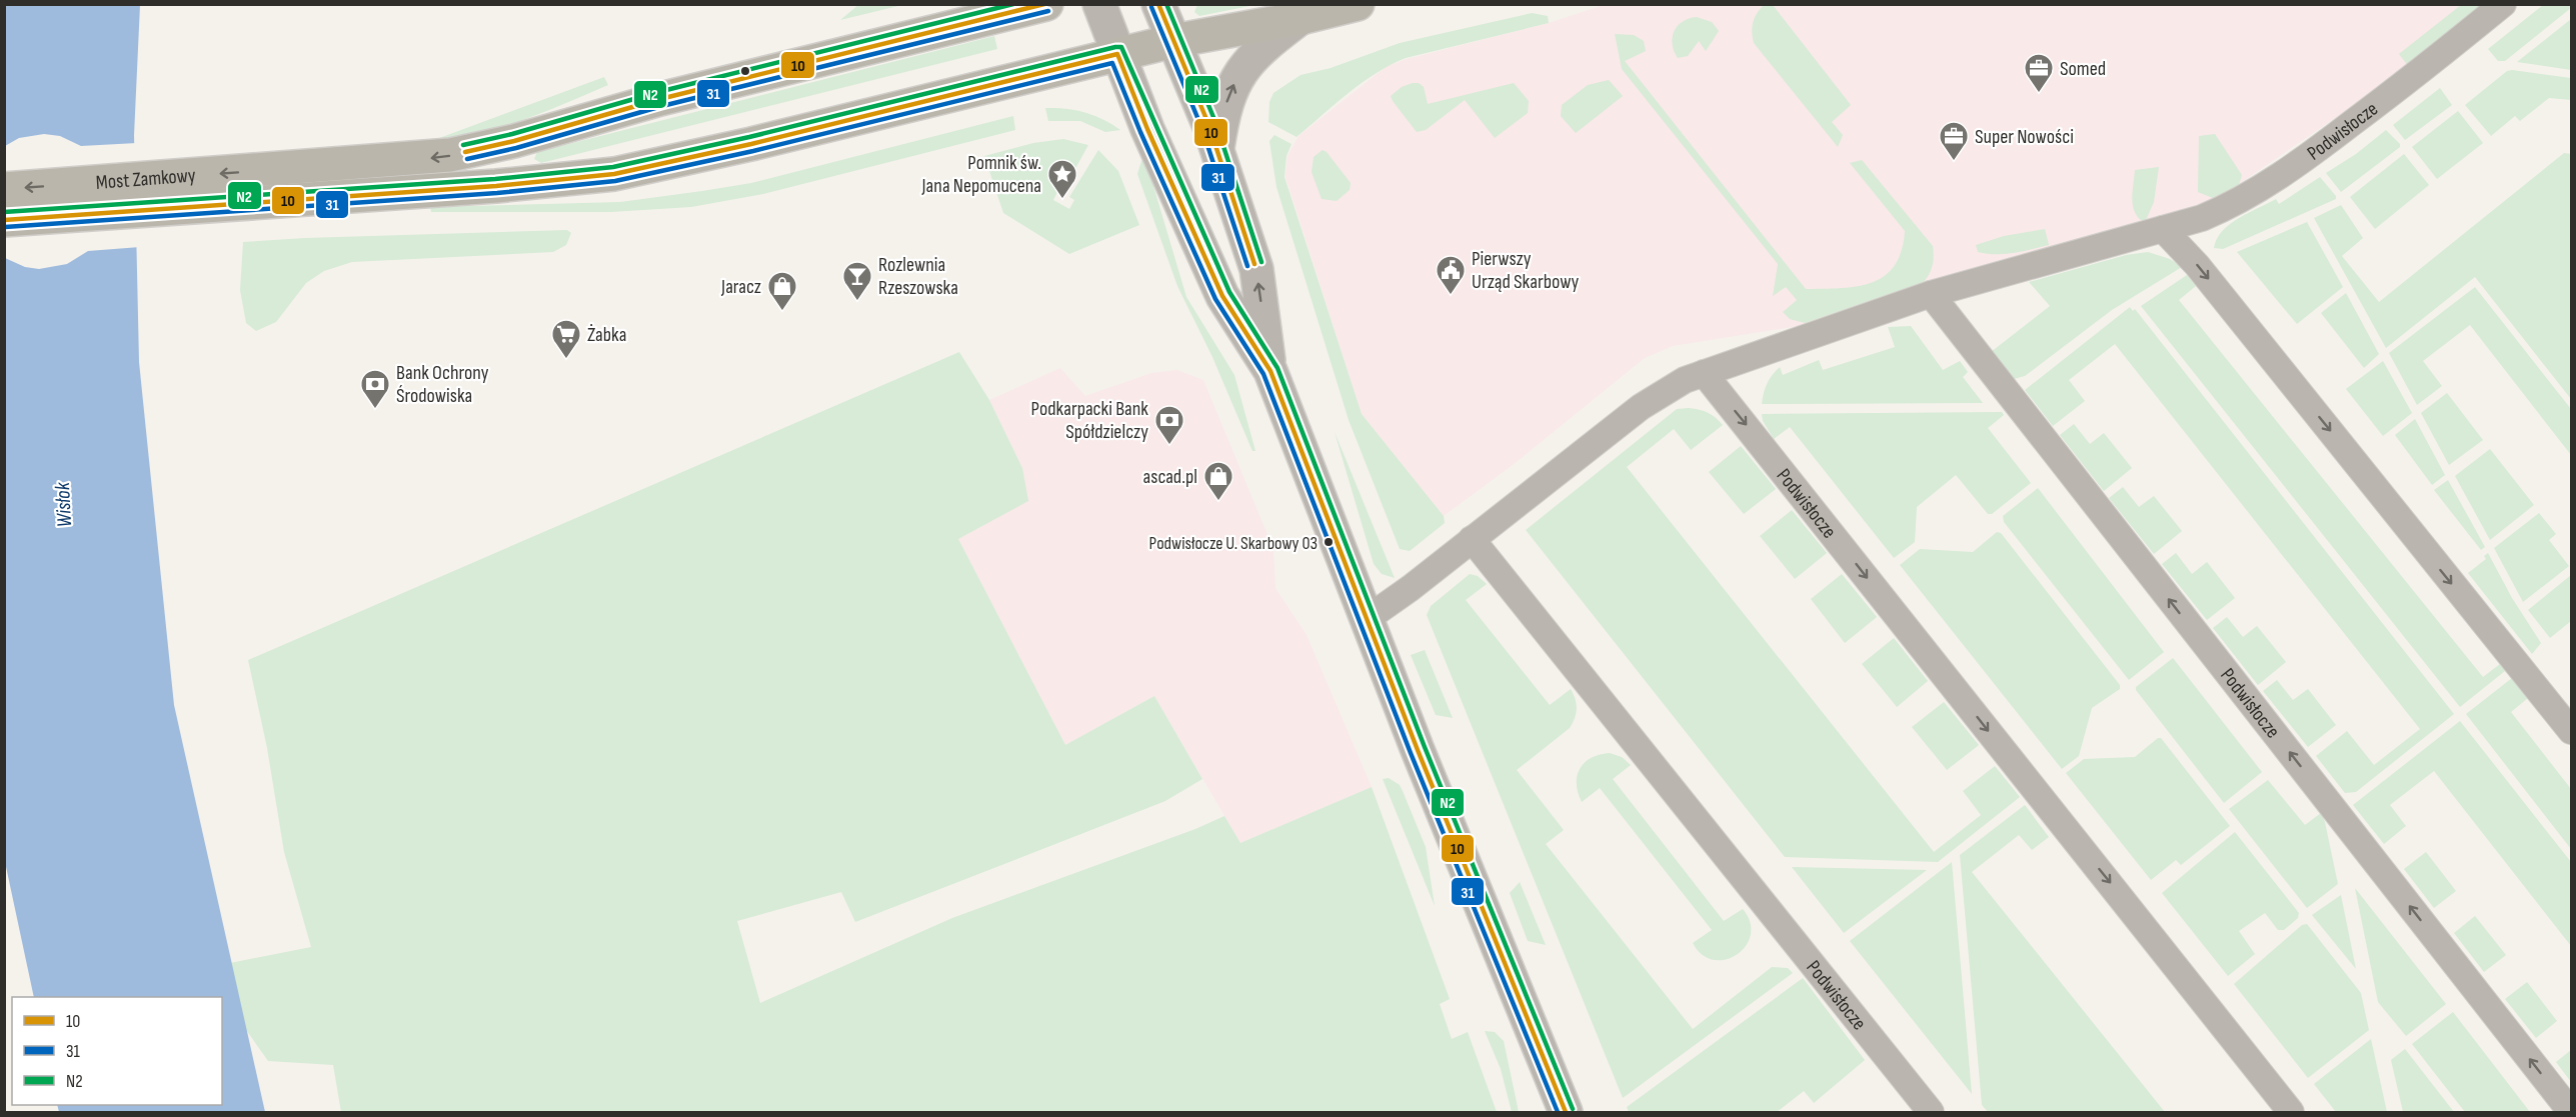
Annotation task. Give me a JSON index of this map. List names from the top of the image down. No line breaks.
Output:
{"streets":{"main road":["Most Zamkowy"],"street":["Podwisłocze"]},"water":["Wisłok"],"places":{"office":["Somed","Super Nowości"],"place":["Pomnik św. Jana Nepomucena"],"public building":["Pierwszy Urząd Skarbowy"],"bar":["Rozlewnia Rzeszowska"],"shop":["Jaracz","ascad.pl"],"supermarket":["Żabka"],"bank":["Bank Ochrony Środowiska","Podkarpacki Bank Spółdzielczy"],"other":["Podwisłocze U. Skarbowy 03"]},"lines":["transit line 10","transit line N2","transit line 31"],"legend":["10","31","N2"]}
